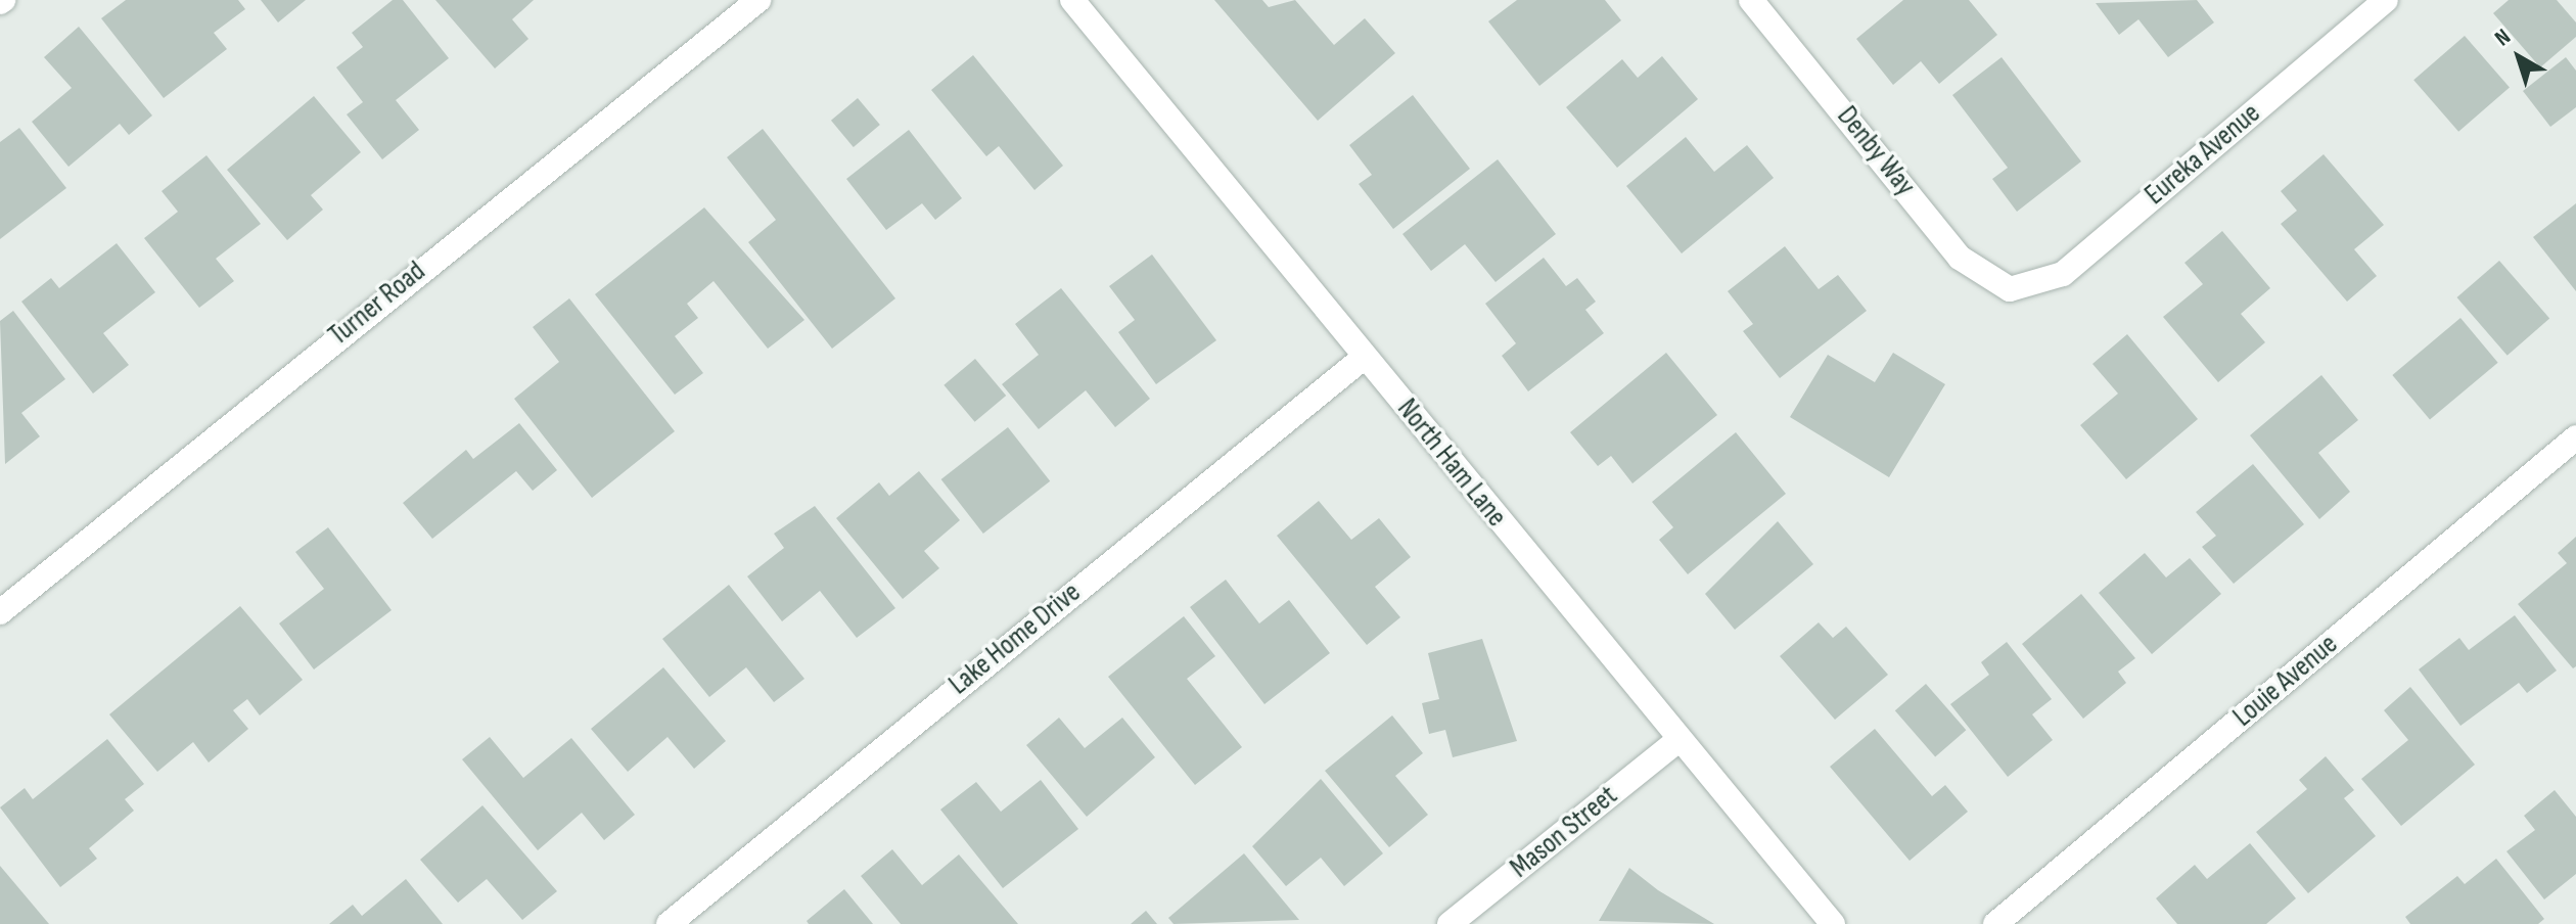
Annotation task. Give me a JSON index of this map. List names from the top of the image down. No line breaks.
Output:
{"streets":{"street":["Denby Way","Eureka Avenue","Turner Road","North Ham Lane","Lake Home Drive","Louie Avenue","Mason Street"]},"crossings":[["Denby Way","Eureka Avenue"],["North Ham Lane","Lake Home Drive"],["North Ham Lane","Mason Street"]],"north":"top left"}
